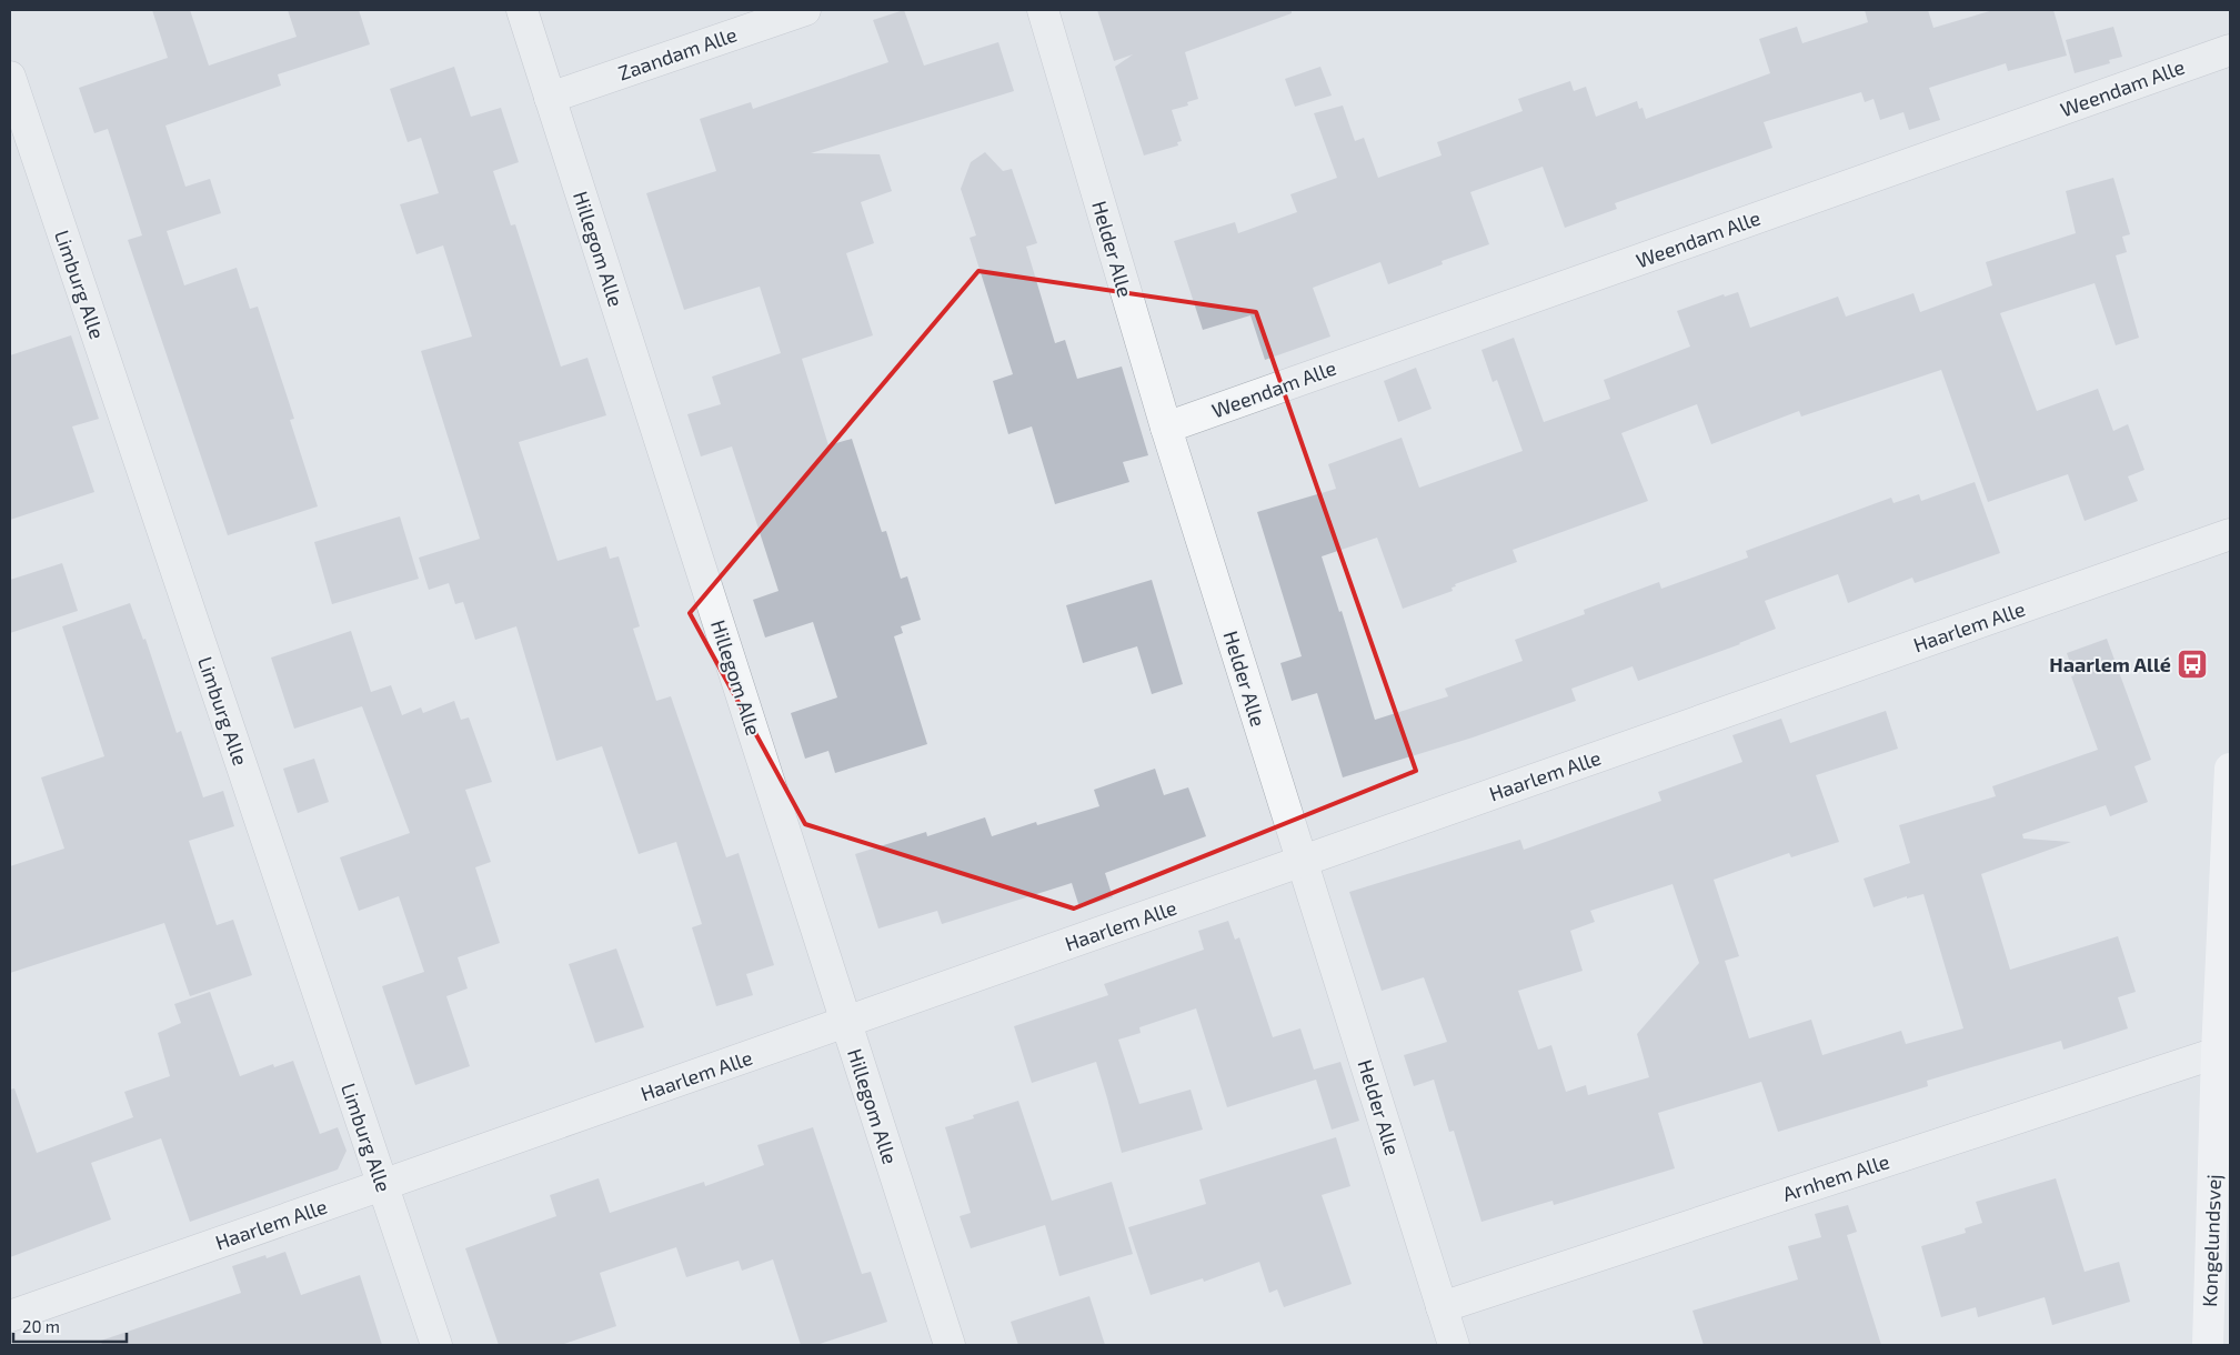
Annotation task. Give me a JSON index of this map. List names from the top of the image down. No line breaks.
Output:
{"streets":{"street":["Zaandam Alle","Weendam Alle","Hillegom Alle","Helder Alle","Limburg Alle","Haarlem Alle","Arnhem Alle","Kongelundsvej"]},"crossings":[["Zaandam Alle","Hillegom Alle"],["Weendam Alle","Helder Alle"],["Hillegom Alle","Haarlem Alle"],["Helder Alle","Haarlem Alle"],["Helder Alle","Arnhem Alle"],["Limburg Alle","Haarlem Alle"],["Arnhem Alle","Kongelundsvej"]],"places":{"bus stop":["Haarlem Allé"]},"scale_bar":"20 m"}
